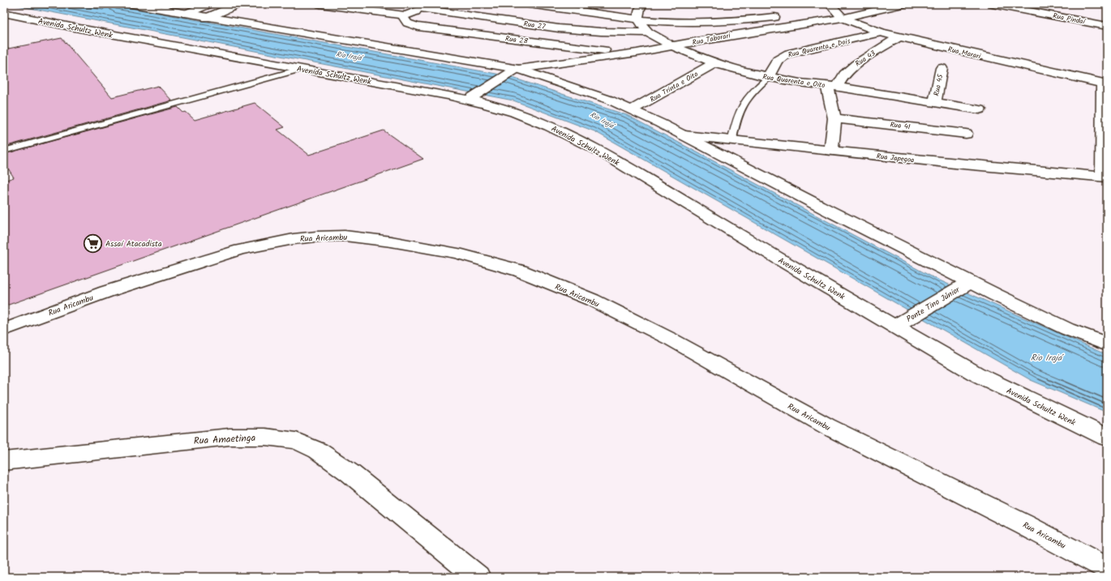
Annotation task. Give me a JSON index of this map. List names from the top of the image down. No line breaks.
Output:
{"streets":{"street":["Rua Pindaí","Rua 27","Avenida Schultz Wenk","Rua Taborari","Rua 28","Rua Quarenta e Dois","Rua Marari","Rua 43","Rua Quarenta e Oito","Rua 45","Rua Trinta e Oito","Rua 41","Rua Japegoa","Rua Aricambu","Ponte Tino Júnior","Rua Amaetinga"]},"crossings":[["Rua 27","Rua Quarenta e Oito"],["Avenida Schultz Wenk","Ponte Tino Júnior"],["Rua Taborari","Rua 28"],["Rua Taborari","Rua Marari"],["Rua Taborari","Rua Quarenta e Oito"],["Rua Quarenta e Dois","Rua Marari"],["Rua Quarenta e Dois","Rua Quarenta e Oito"],["Rua Marari","Rua 43"],["Rua 43","Rua Quarenta e Oito"],["Rua Quarenta e Oito","Rua 45"],["Rua Quarenta e Oito","Rua Trinta e Oito"]],"water":["Rio Irajá"],"places":{"supermarket":["Assaí Atacadista"]}}
